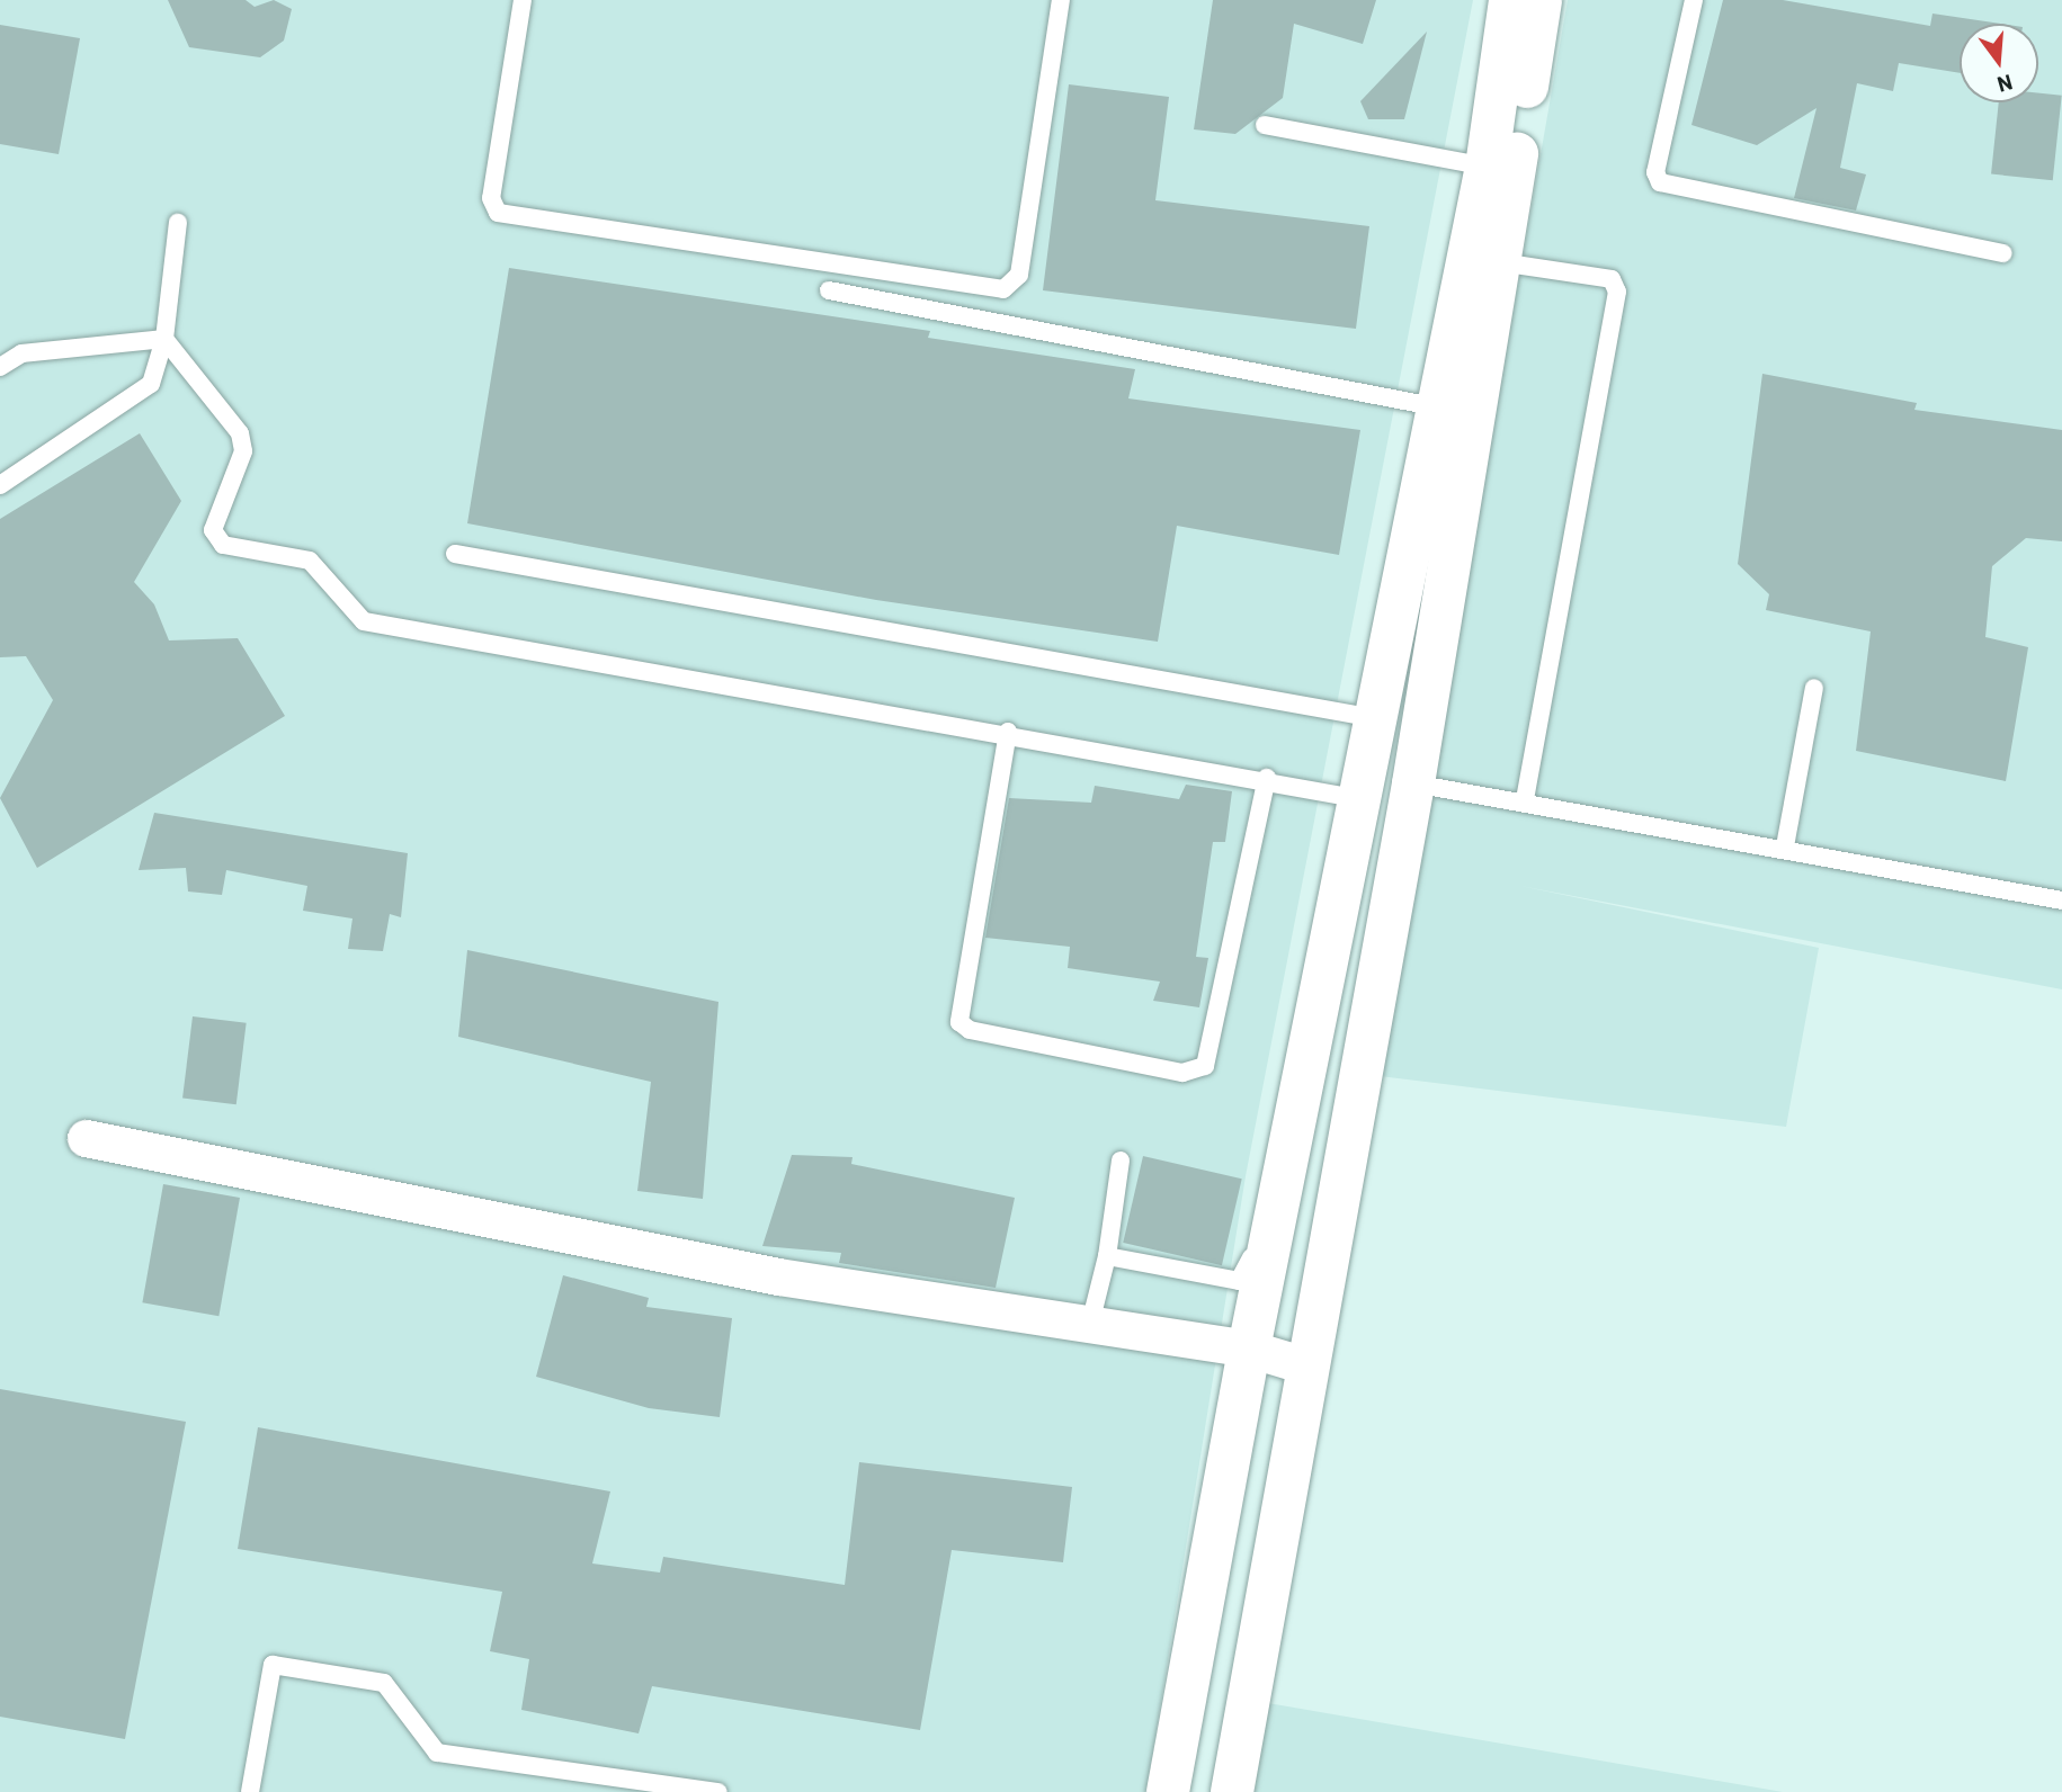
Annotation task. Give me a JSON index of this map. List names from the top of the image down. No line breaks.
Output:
{"north":"bottom"}
